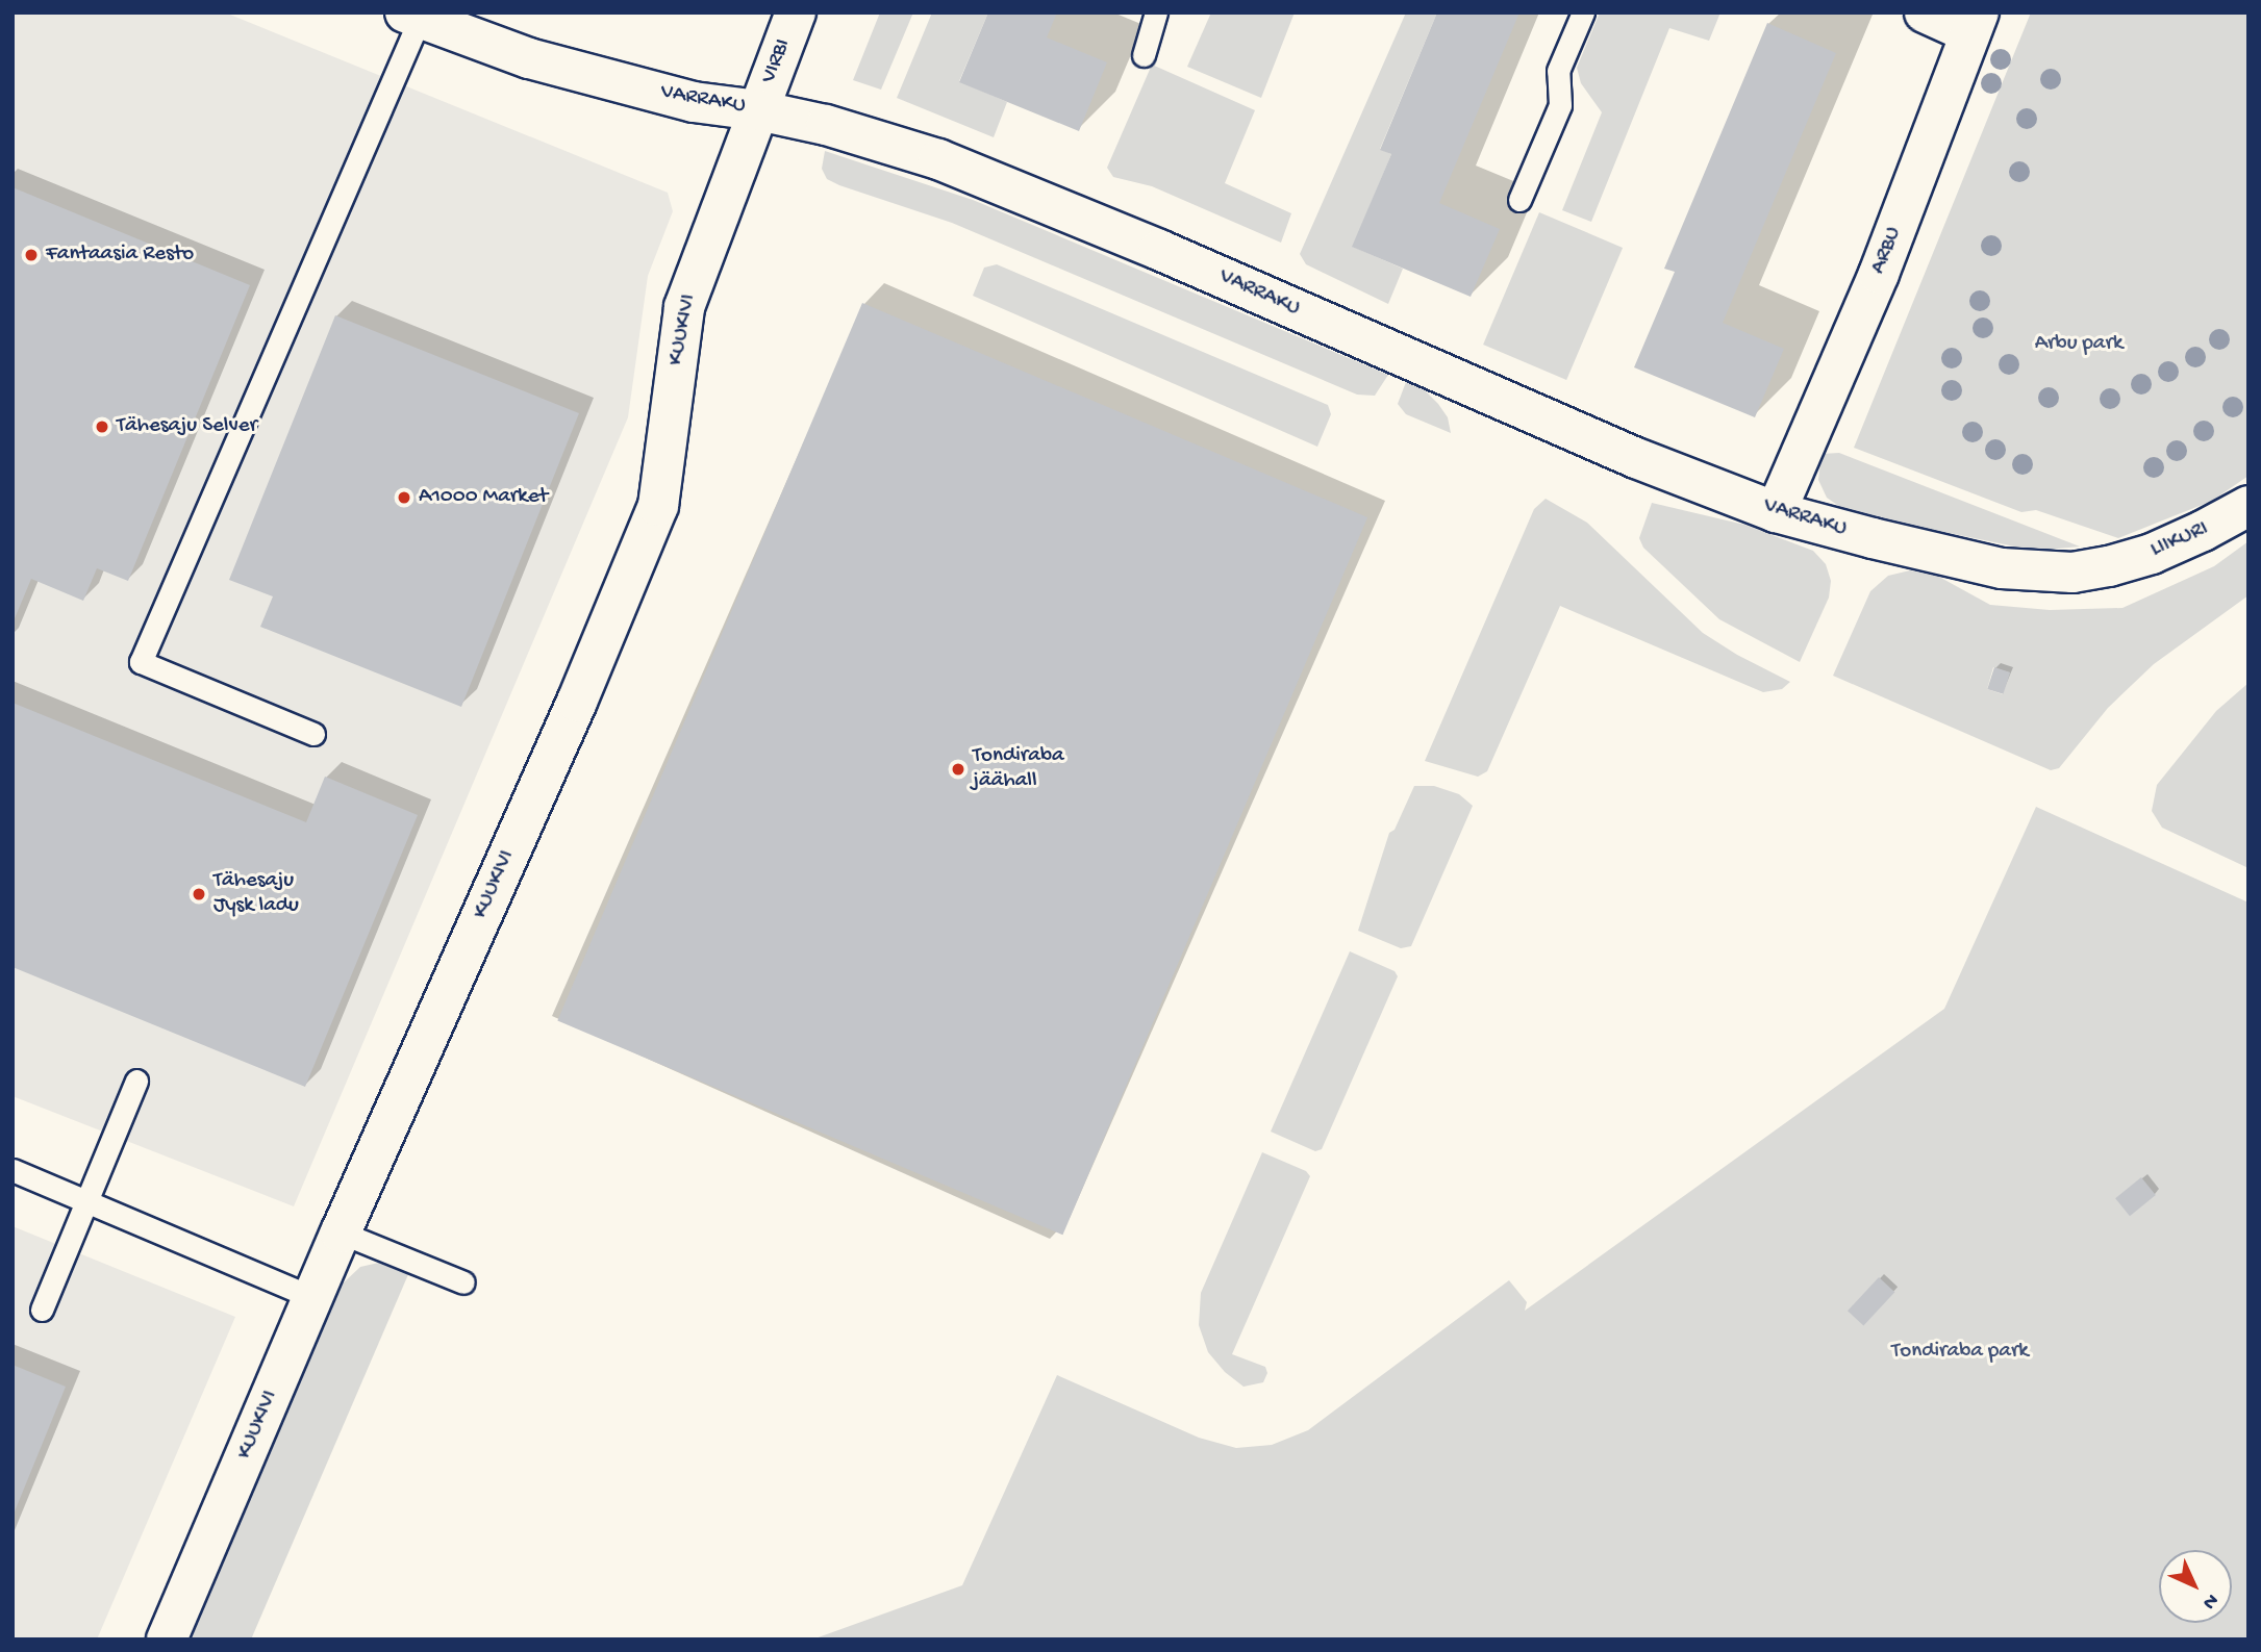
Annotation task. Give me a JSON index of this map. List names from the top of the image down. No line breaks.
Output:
{"streets":{"street":["VIRBI","VARRAKU","ARBU","KUUKIVI","LIIKURI"]},"crossings":[["VIRBI","VARRAKU"],["VIRBI","KUUKIVI"],["VARRAKU","ARBU"],["VARRAKU","KUUKIVI"],["VARRAKU","LIIKURI"]],"parks":["Arbu park","Tondiraba park"],"places":["Fantaasia Resto","Tähesaju Selver","A1000 Market","Tondiraba jäähall","Tähesaju Jysk ladu"],"north":"bottom right"}
